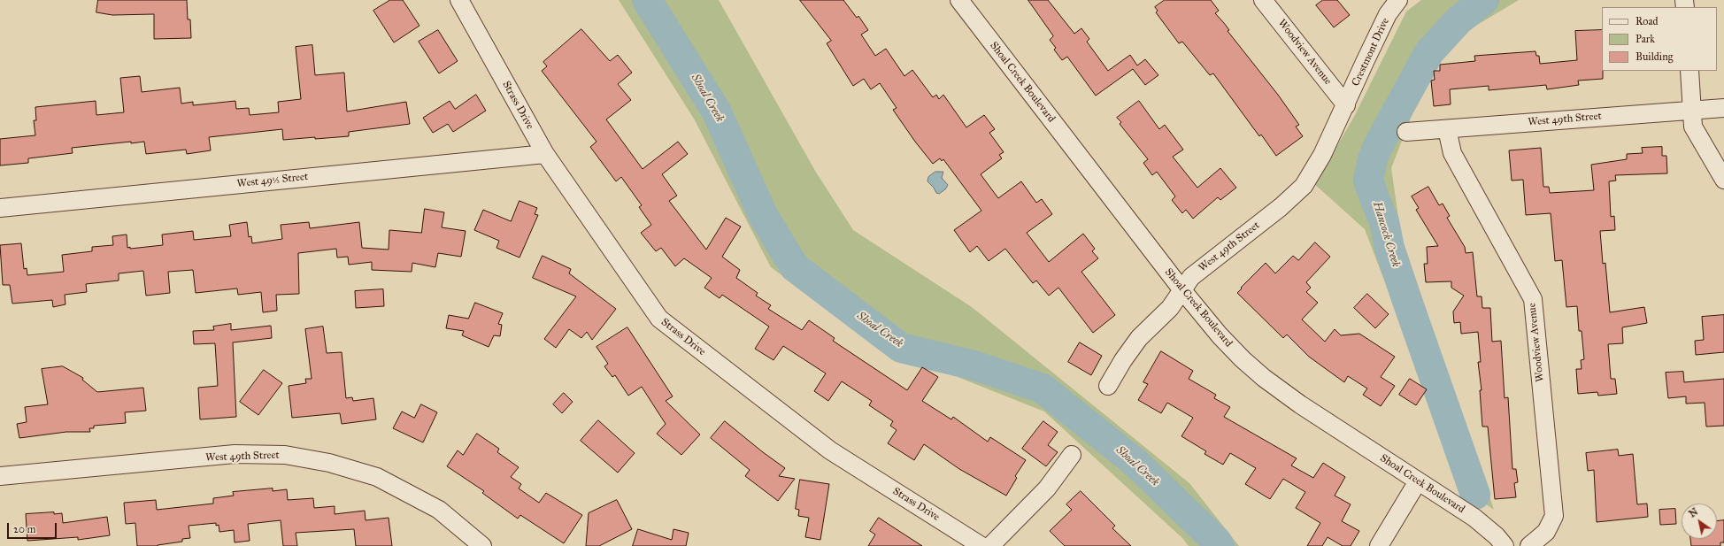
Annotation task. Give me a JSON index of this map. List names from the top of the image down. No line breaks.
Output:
{"streets":{"street":["Woodview Avenue","Crestmont Drive","Shoal Creek Boulevard","Strass Drive","West 49th Street","West 49½ Street"]},"crossings":[["Woodview Avenue","Crestmont Drive"],["Woodview Avenue","West 49th Street"],["Crestmont Drive","West 49th Street"],["Shoal Creek Boulevard","West 49th Street"],["Strass Drive","West 49½ Street"]],"water":["Shoal Creek","Hancock Creek"],"legend":["Road","Park","Building"],"scale_bar":"20 m","north":"top left"}
